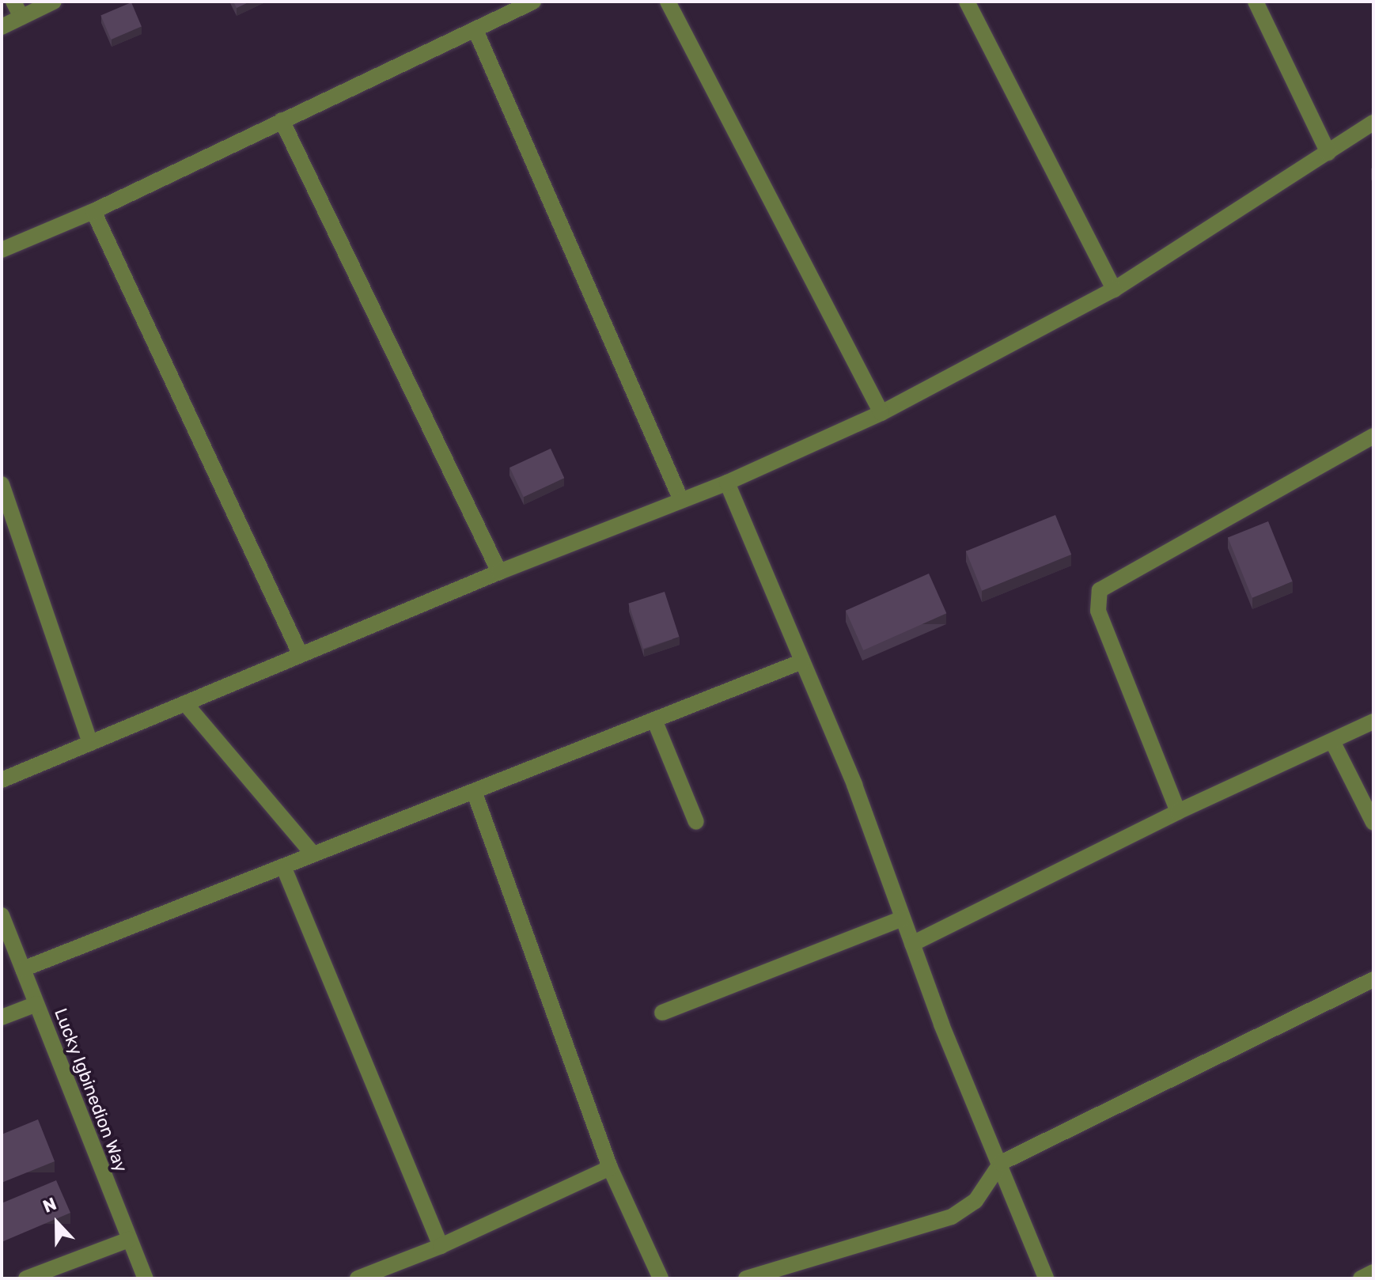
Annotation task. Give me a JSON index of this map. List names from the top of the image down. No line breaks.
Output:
{"streets":{"street":["Lucky Igbinedion Way"]},"north":"top"}
